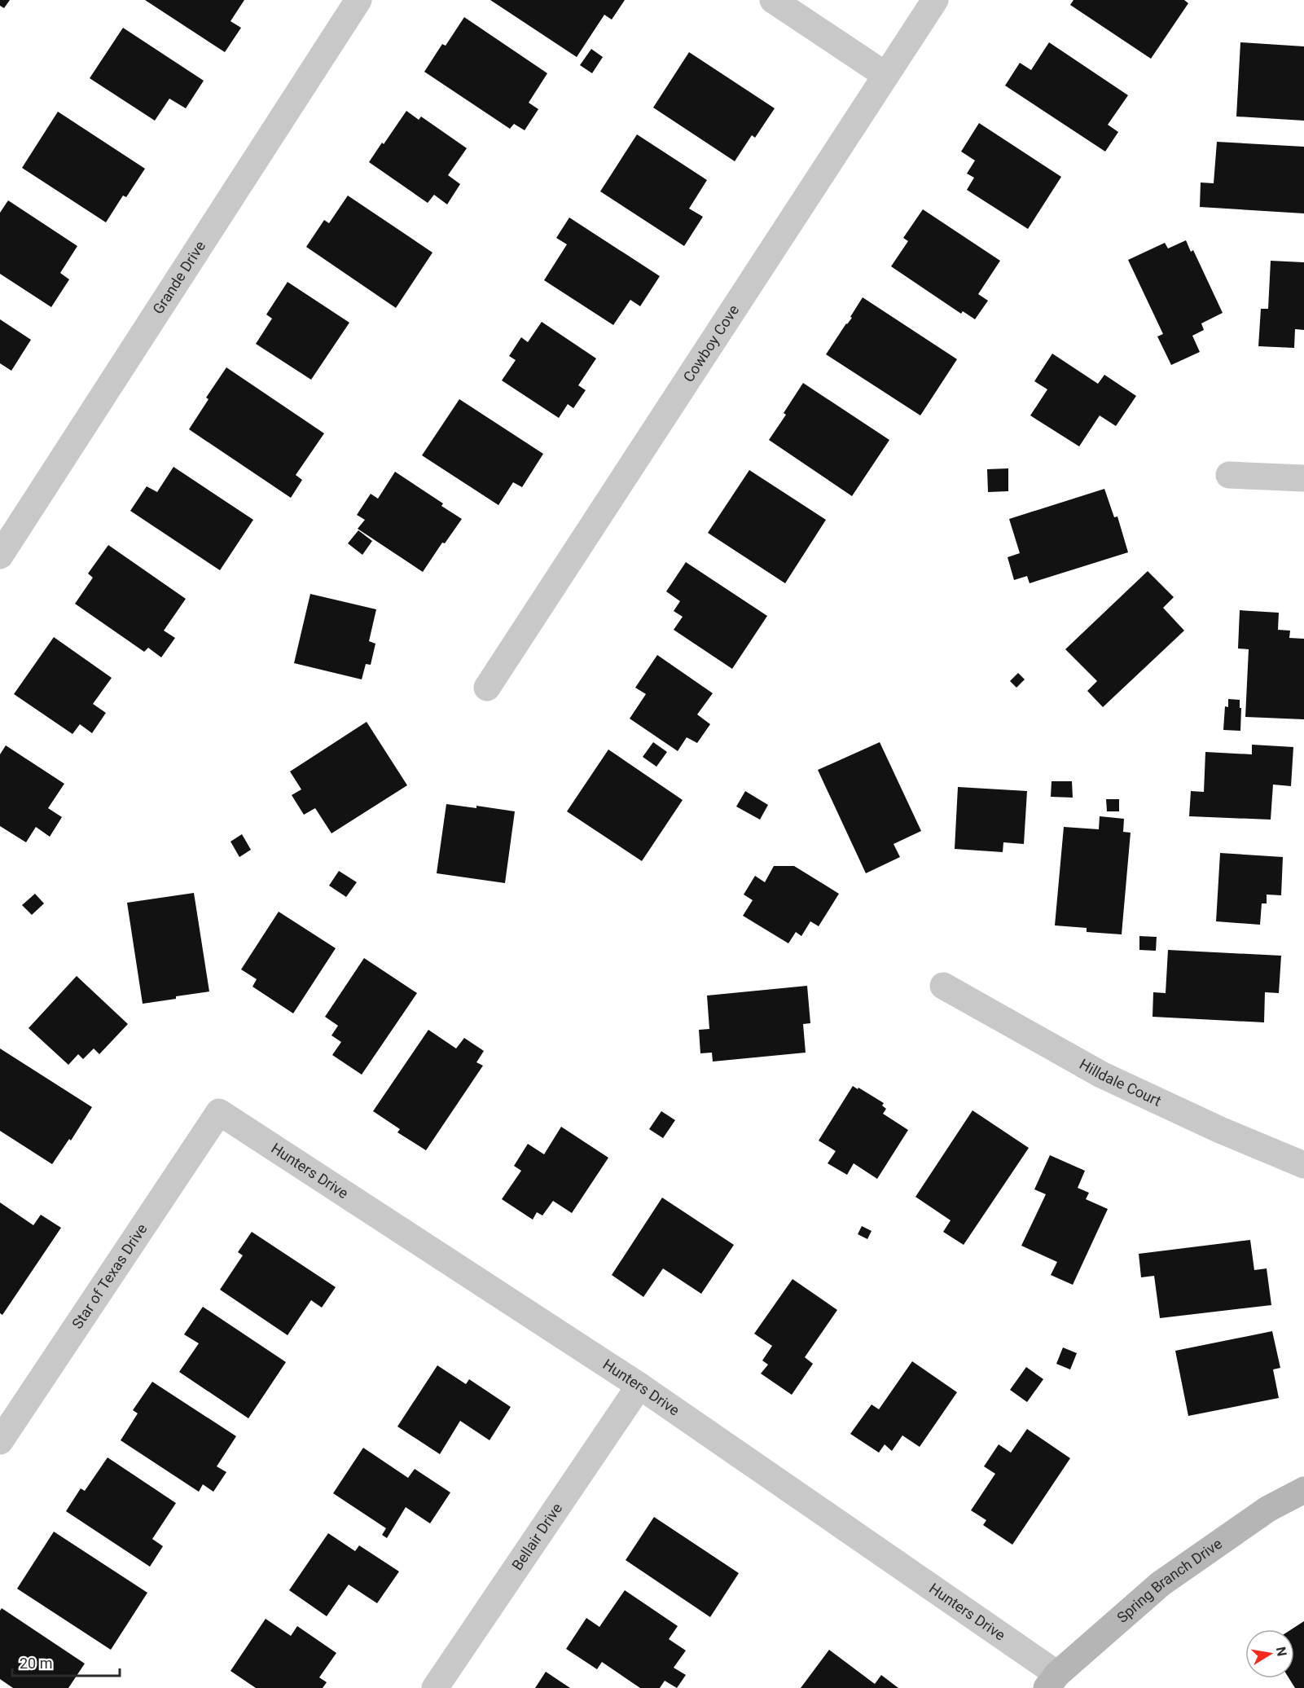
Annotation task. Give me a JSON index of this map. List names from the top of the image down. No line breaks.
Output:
{"streets":{"street":["Grande Drive","Cowboy Cove","Hilldale Court","Hunters Drive","Star of Texas Drive","Bellair Drive","Spring Branch Drive"]},"crossings":[["Hunters Drive","Star of Texas Drive"],["Hunters Drive","Bellair Drive"],["Hunters Drive","Spring Branch Drive"]],"scale_bar":"20 m","north":"right"}
